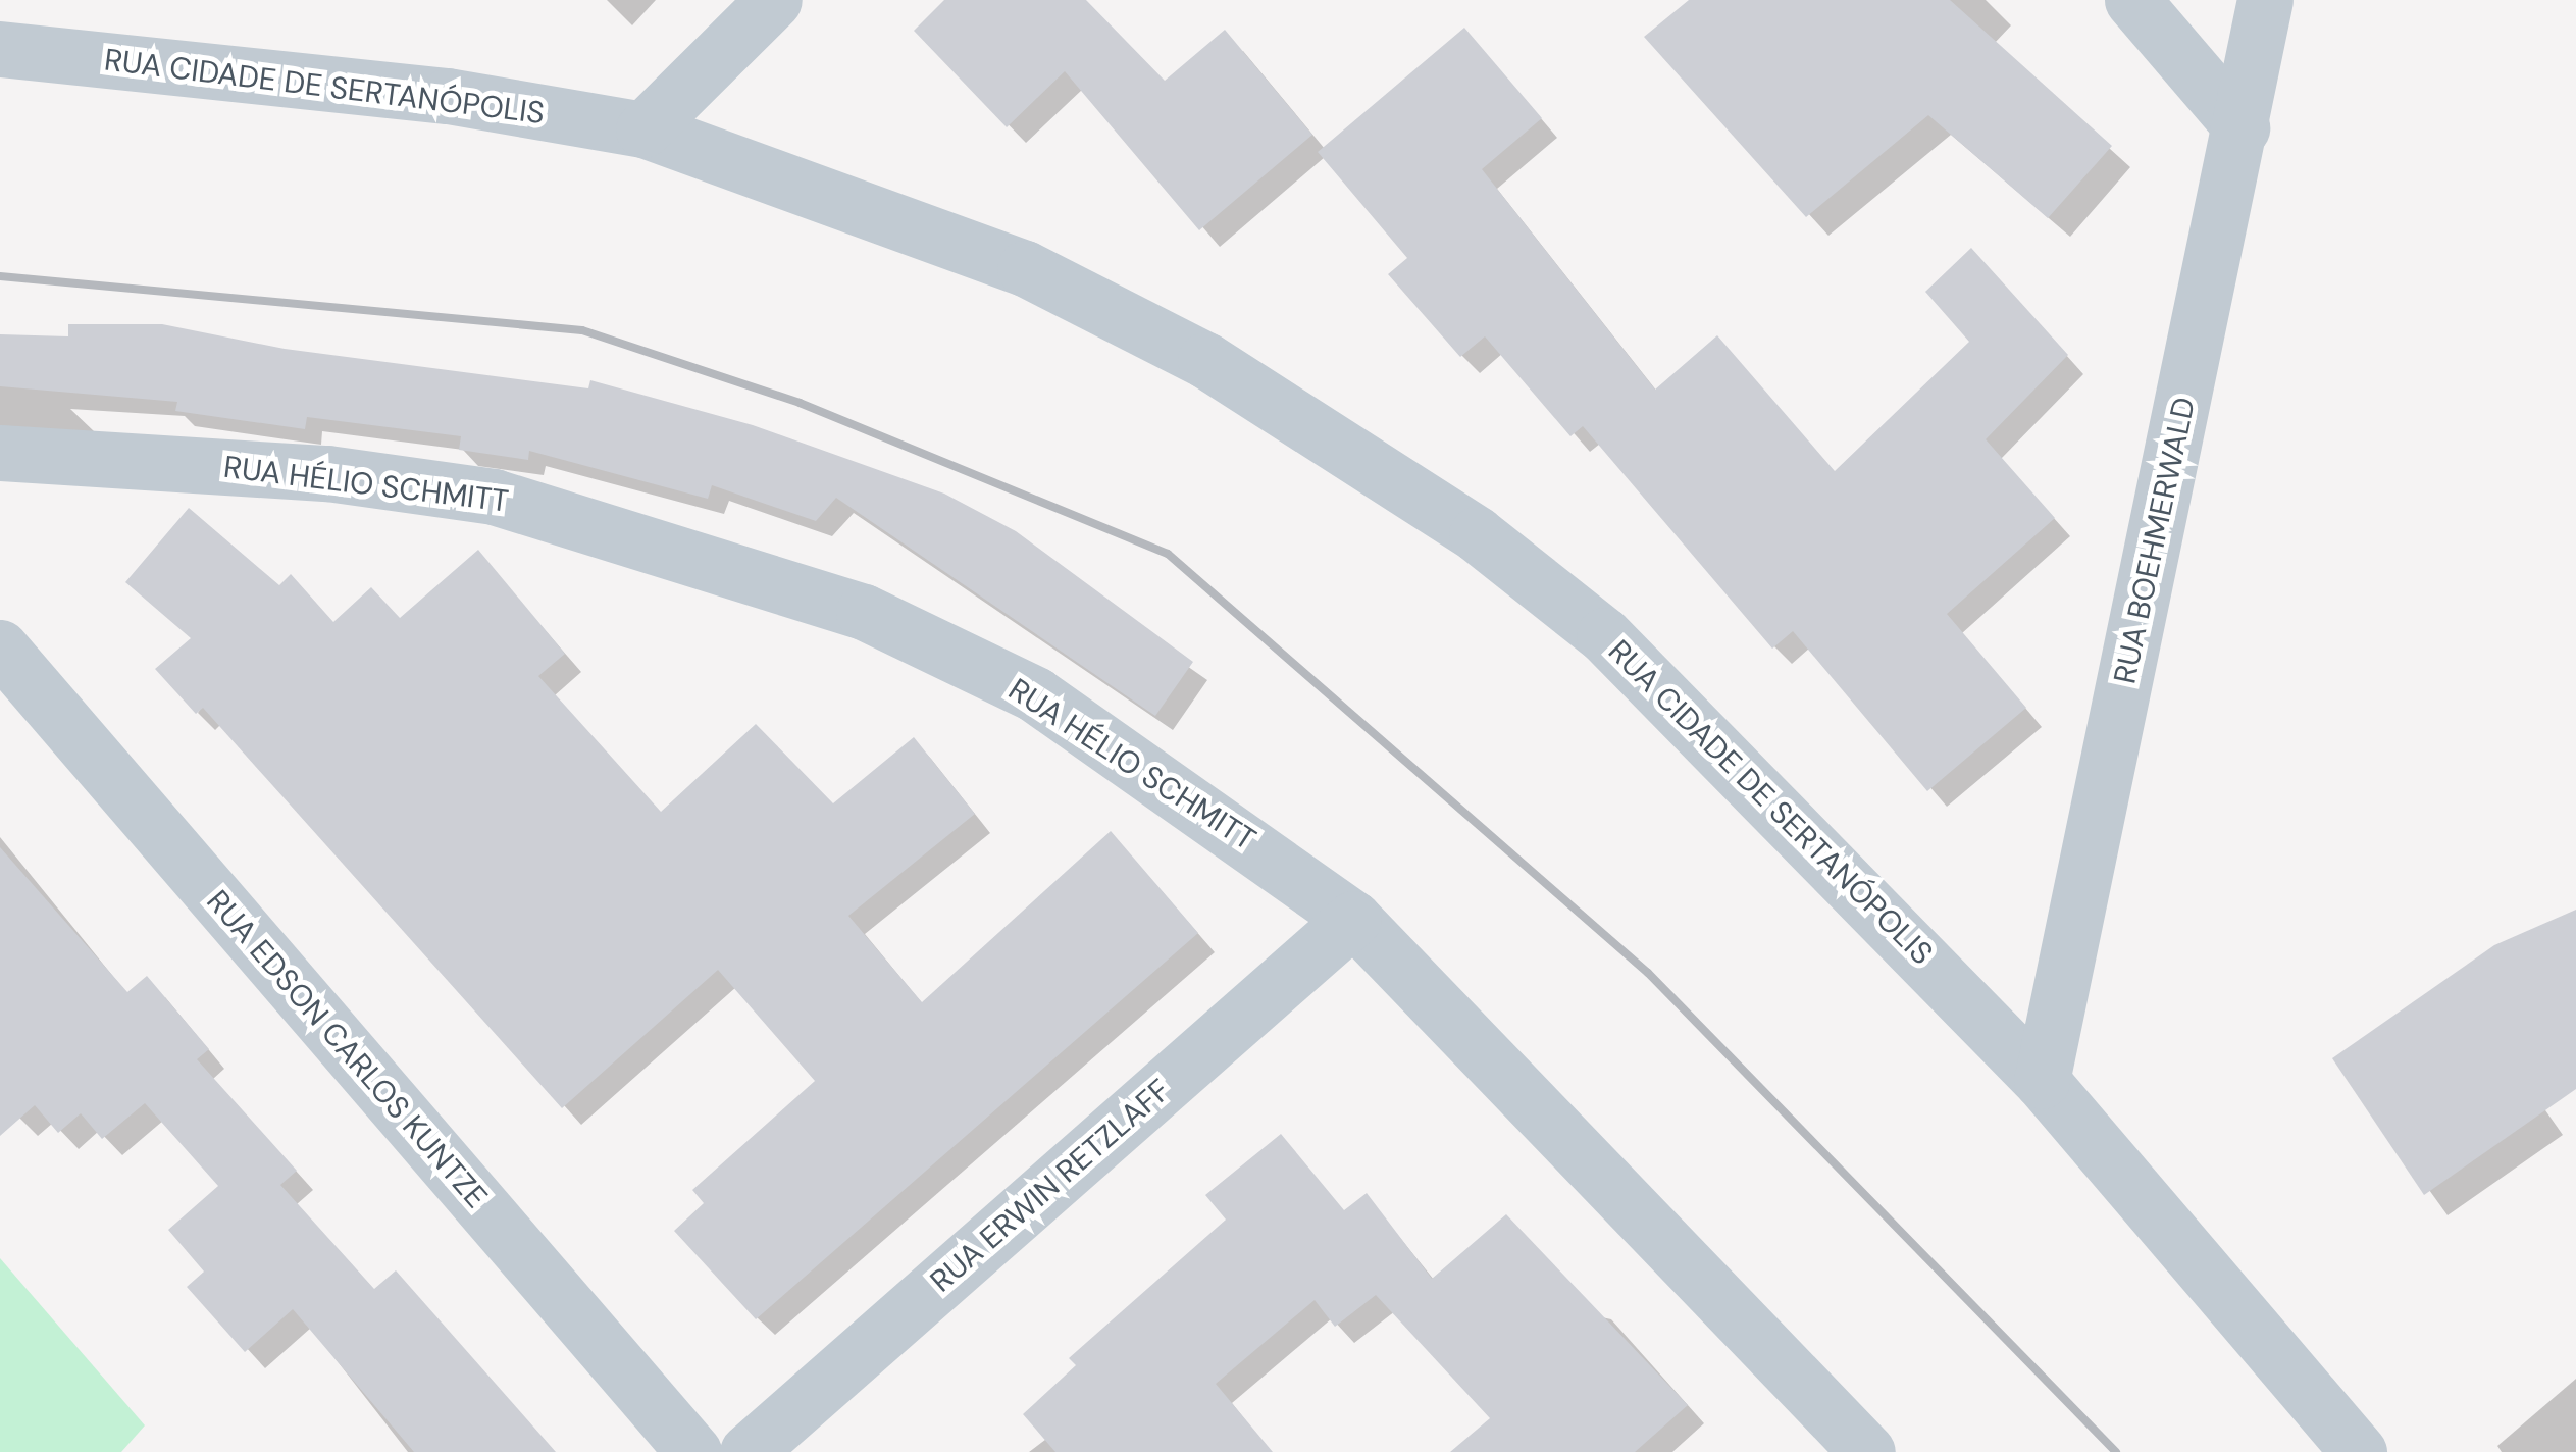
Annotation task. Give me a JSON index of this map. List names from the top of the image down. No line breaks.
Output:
{"streets":{"street":["RUA CIDADE DE SERTANÓPOLIS","RUA HÉLIO SCHMITT","RUA BOEHMERWALD","RUA EDSON CARLOS KUNTZE","RUA ERWIN RETZLAFF"]},"crossings":[["RUA CIDADE DE SERTANÓPOLIS","RUA BOEHMERWALD"],["RUA HÉLIO SCHMITT","RUA ERWIN RETZLAFF"]]}
